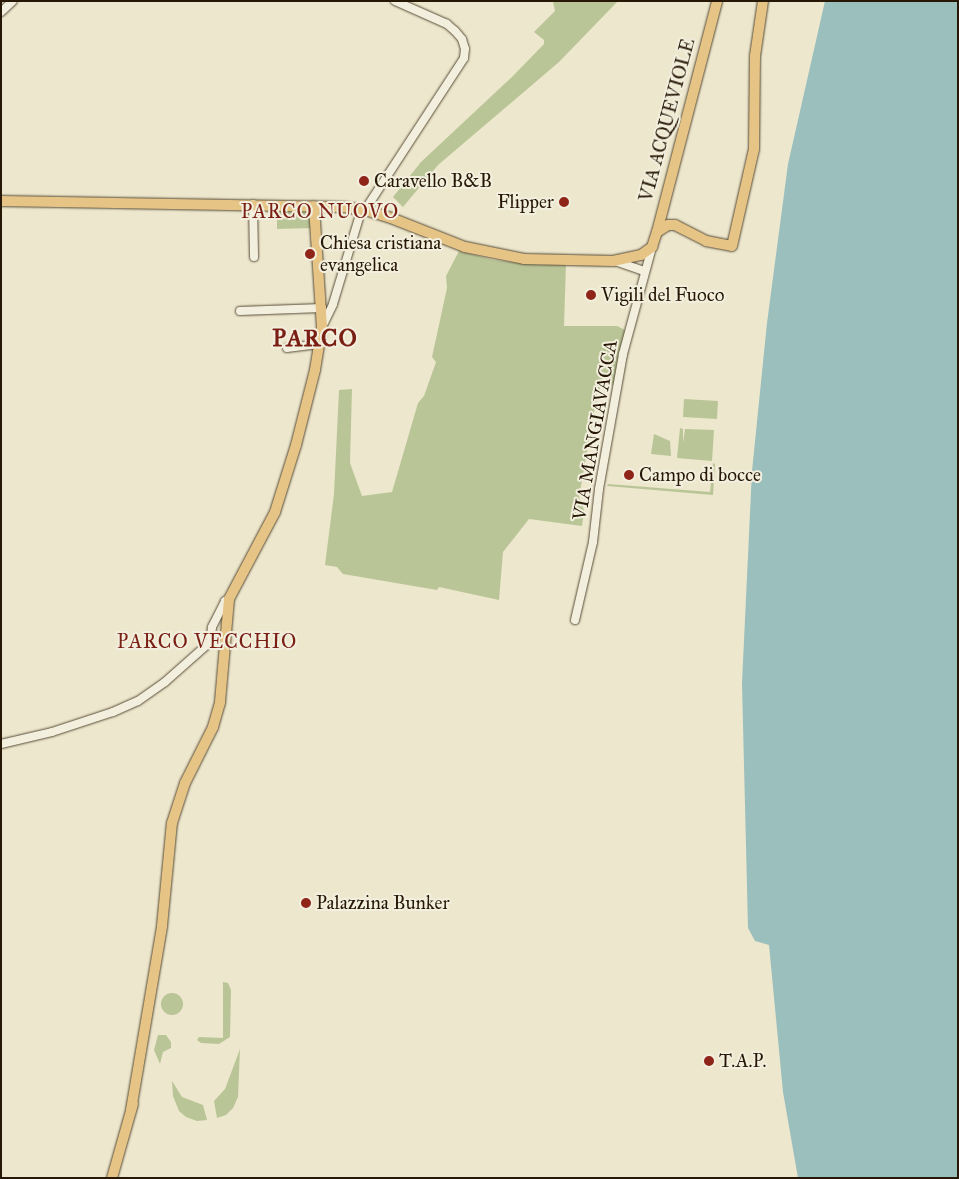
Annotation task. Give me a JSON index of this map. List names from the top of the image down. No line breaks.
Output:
{"streets":{"main road":["VIA ACQUEVIOLE"],"street":["VIA MANGIAVACCA"]},"crossings":[["VIA ACQUEVIOLE","VIA MANGIAVACCA"]],"districts":["PARCO NUOVO","PARCO","PARCO VECCHIO"],"places":["Caravello B&B","Flipper","Chiesa cristiana evangelica","Vigili del Fuoco","Campo di bocce","Palazzina Bunker","T.A.P."]}
